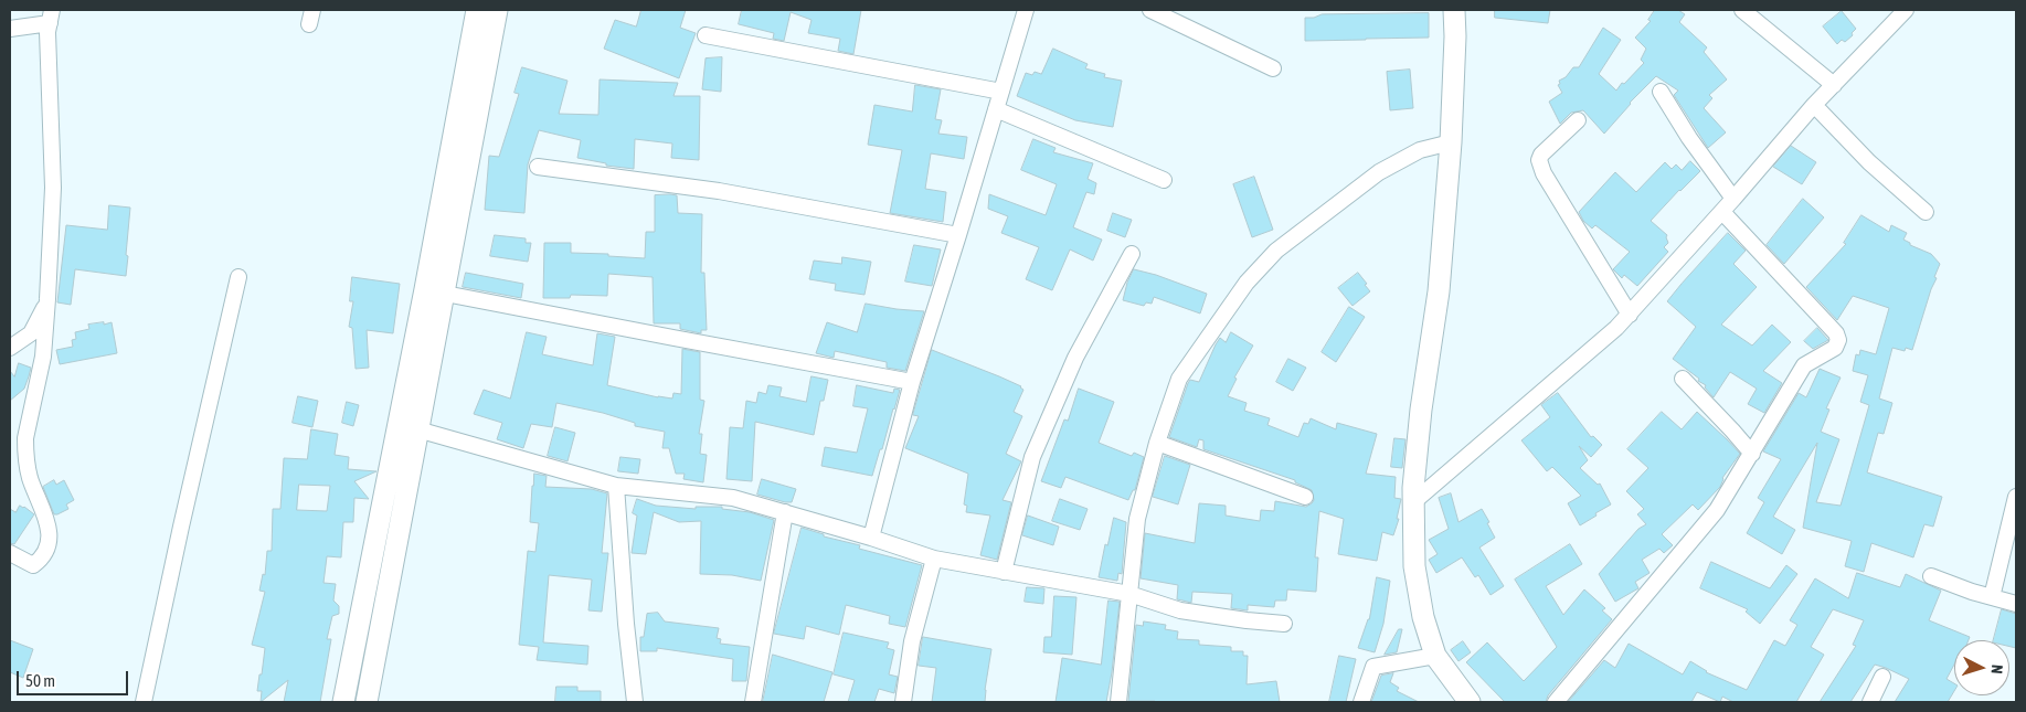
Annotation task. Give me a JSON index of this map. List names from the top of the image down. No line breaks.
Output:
{"scale_bar":"50 m","north":"right"}
